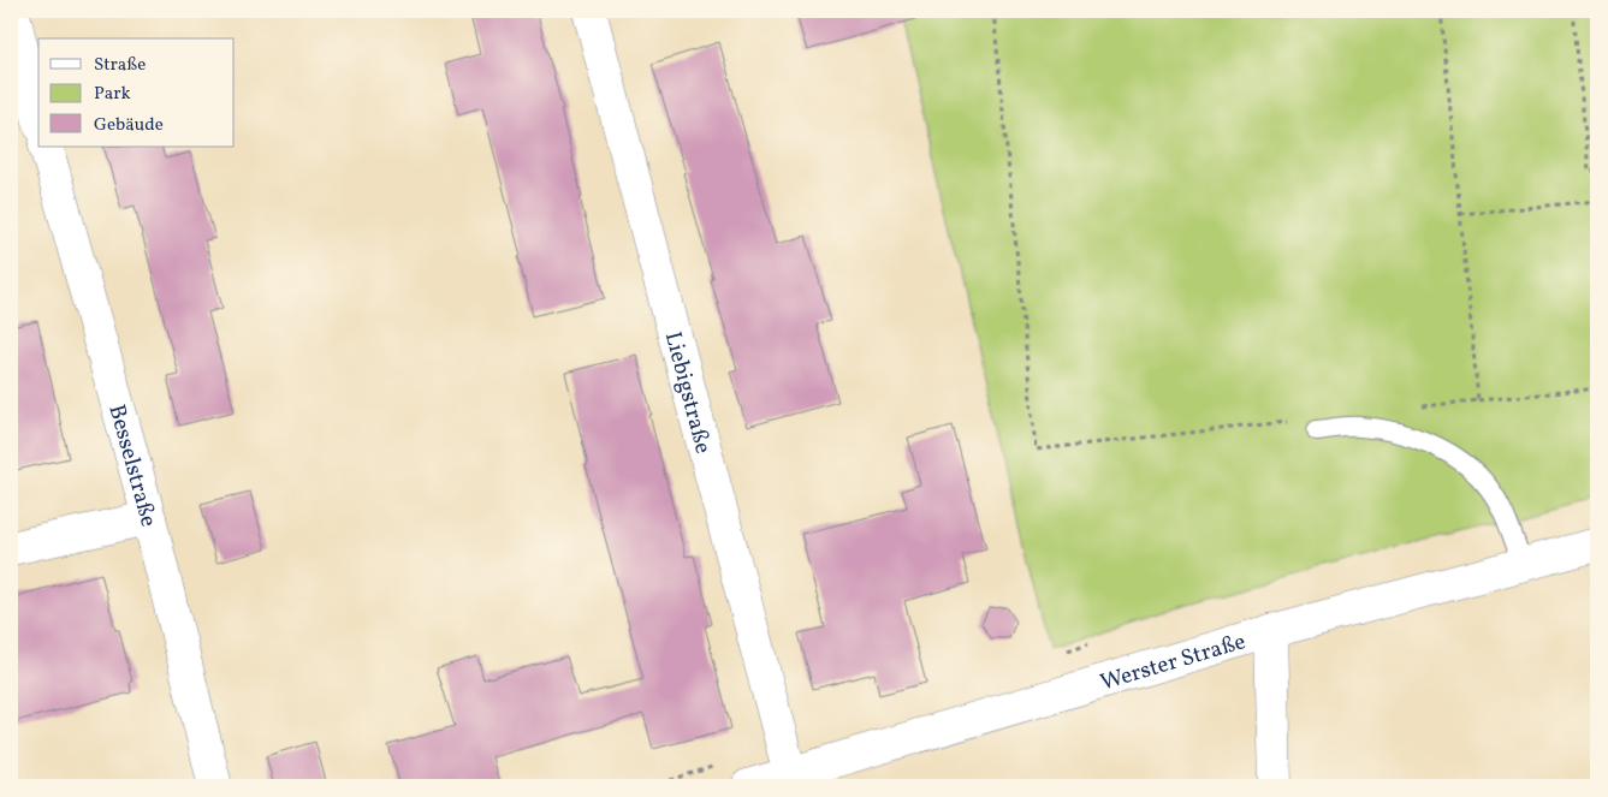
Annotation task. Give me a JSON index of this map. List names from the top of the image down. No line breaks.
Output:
{"streets":{"street":["Liebigstraße","Besselstraße","Werster Straße"]},"crossings":[["Liebigstraße","Werster Straße"]],"legend":["Straße","Park","Gebäude"]}
